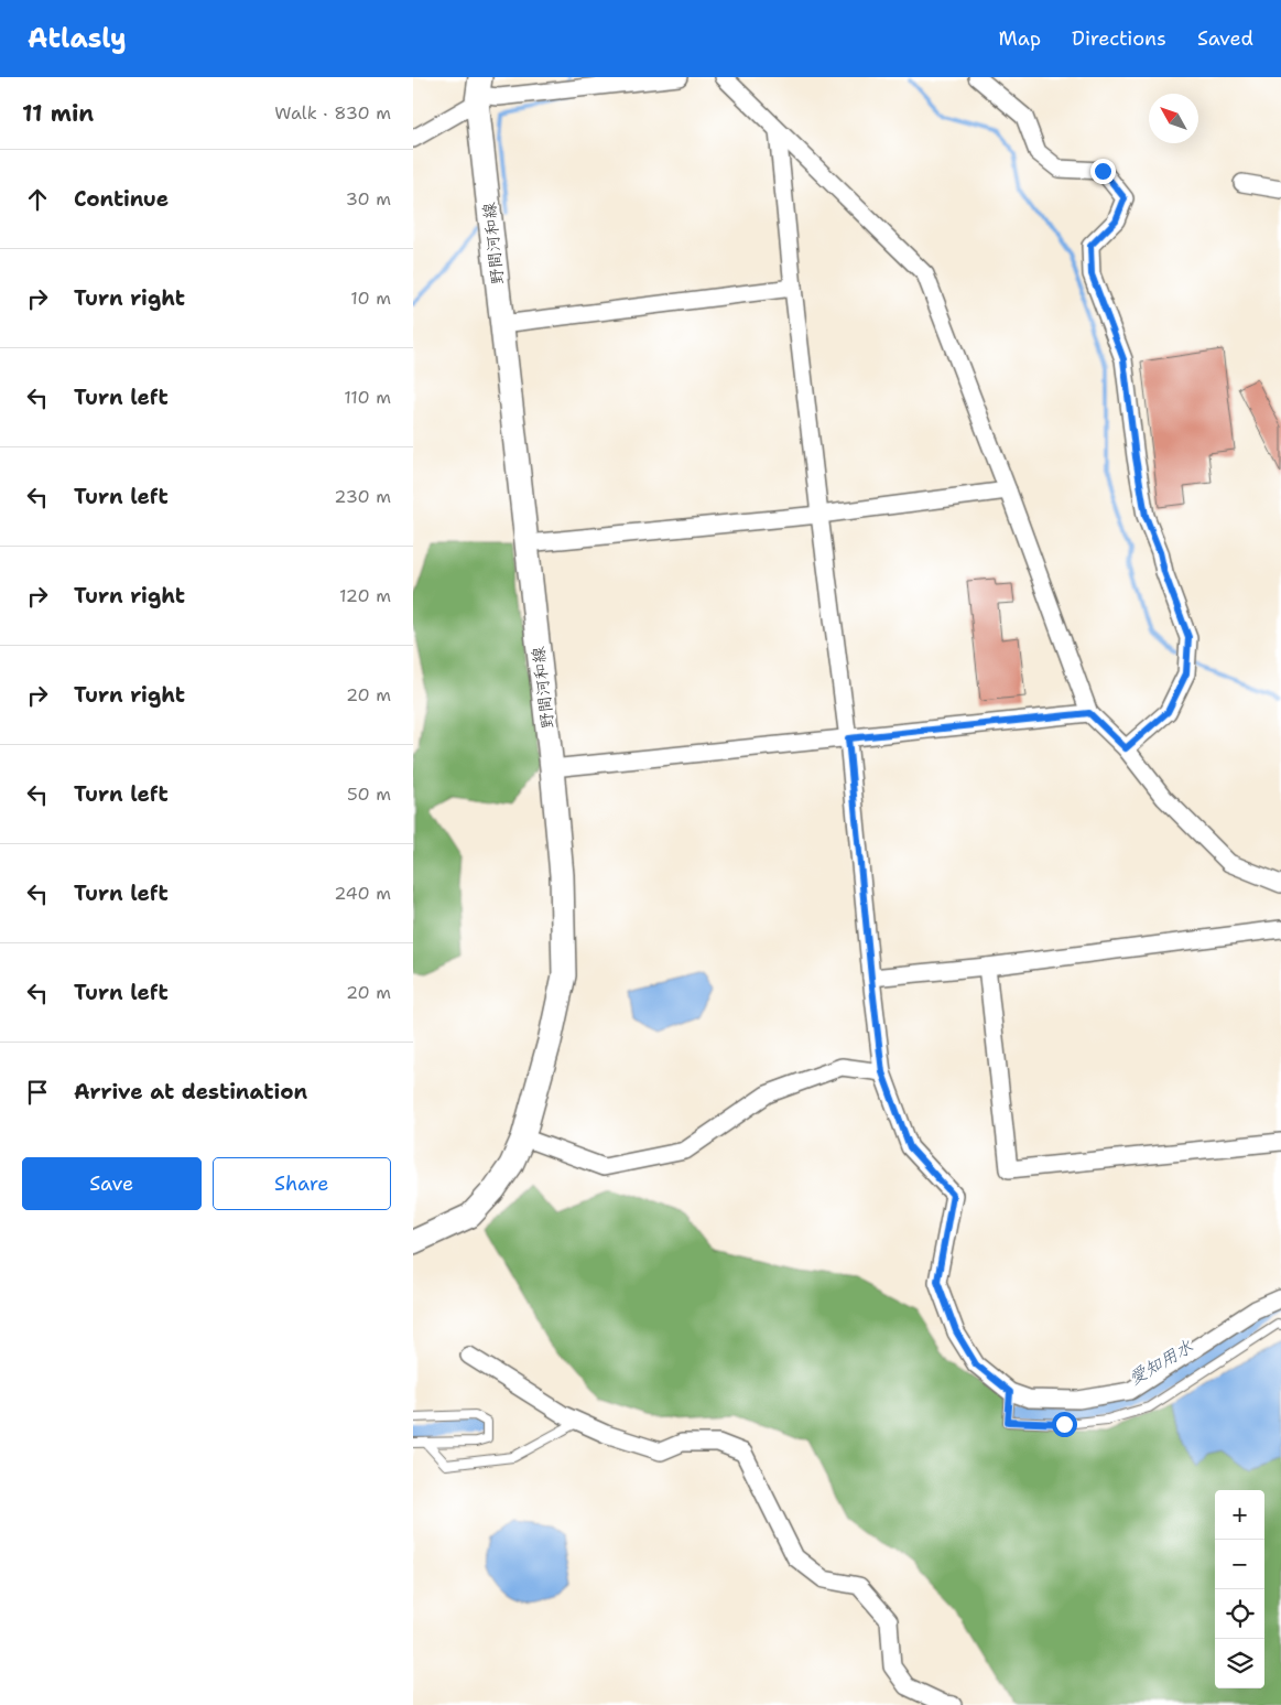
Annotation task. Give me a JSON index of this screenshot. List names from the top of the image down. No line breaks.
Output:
{"streets":{"main road":["野間河和線"]},"water":["愛知用水"],"north":"top left","page":{"header":"Atlasly","nav":["Map","Directions","Saved"],"heading":["11 min","Walk · 830 m"],"list":[["Continue","30 m"],["Turn right","10 m"],["Turn left","110 m"],["Turn left","230 m"],["Turn right","120 m"],["Turn right","20 m"],["Turn left","50 m"],["Turn left","240 m"],["Turn left","20 m"],"Arrive at destination"],"buttons":["Save","Share"],"map_buttons":["+","−"]}}
